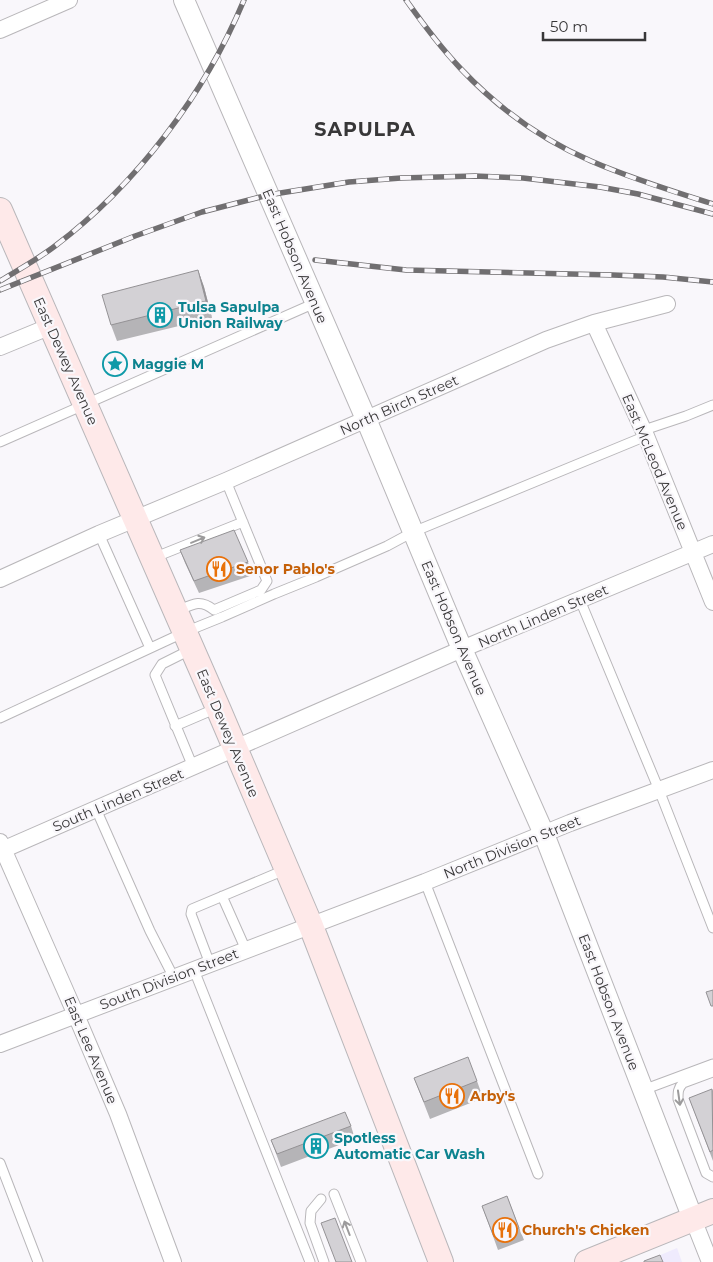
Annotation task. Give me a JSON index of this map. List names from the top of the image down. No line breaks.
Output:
{"streets":{"main road":["East Dewey Avenue"],"street":["East Hobson Avenue","North Birch Street","East McLeod Avenue","North Linden Street","South Linden Street","North Division Street","South Division Street","East Lee Avenue"]},"crossings":[["East Hobson Avenue","North Birch Street"],["East Hobson Avenue","North Linden Street"],["East Hobson Avenue","North Division Street"],["East Dewey Avenue","North Birch Street"],["East Dewey Avenue","North Linden Street"],["East Dewey Avenue","South Linden Street"],["East Dewey Avenue","North Division Street"],["East Dewey Avenue","South Division Street"],["North Birch Street","East McLeod Avenue"],["East McLeod Avenue","North Linden Street"],["North Linden Street","South Linden Street"],["South Linden Street","East Lee Avenue"],["North Division Street","South Division Street"],["South Division Street","East Lee Avenue"]],"districts":["SAPULPA"],"places":{"building":["Tulsa Sapulpa Union Railway","Spotless Automatic Car Wash"],"place":["Maggie M"],"restaurant":["Senor Pablo's","Arby's","Church's Chicken"]},"scale_bar":"50 m"}
